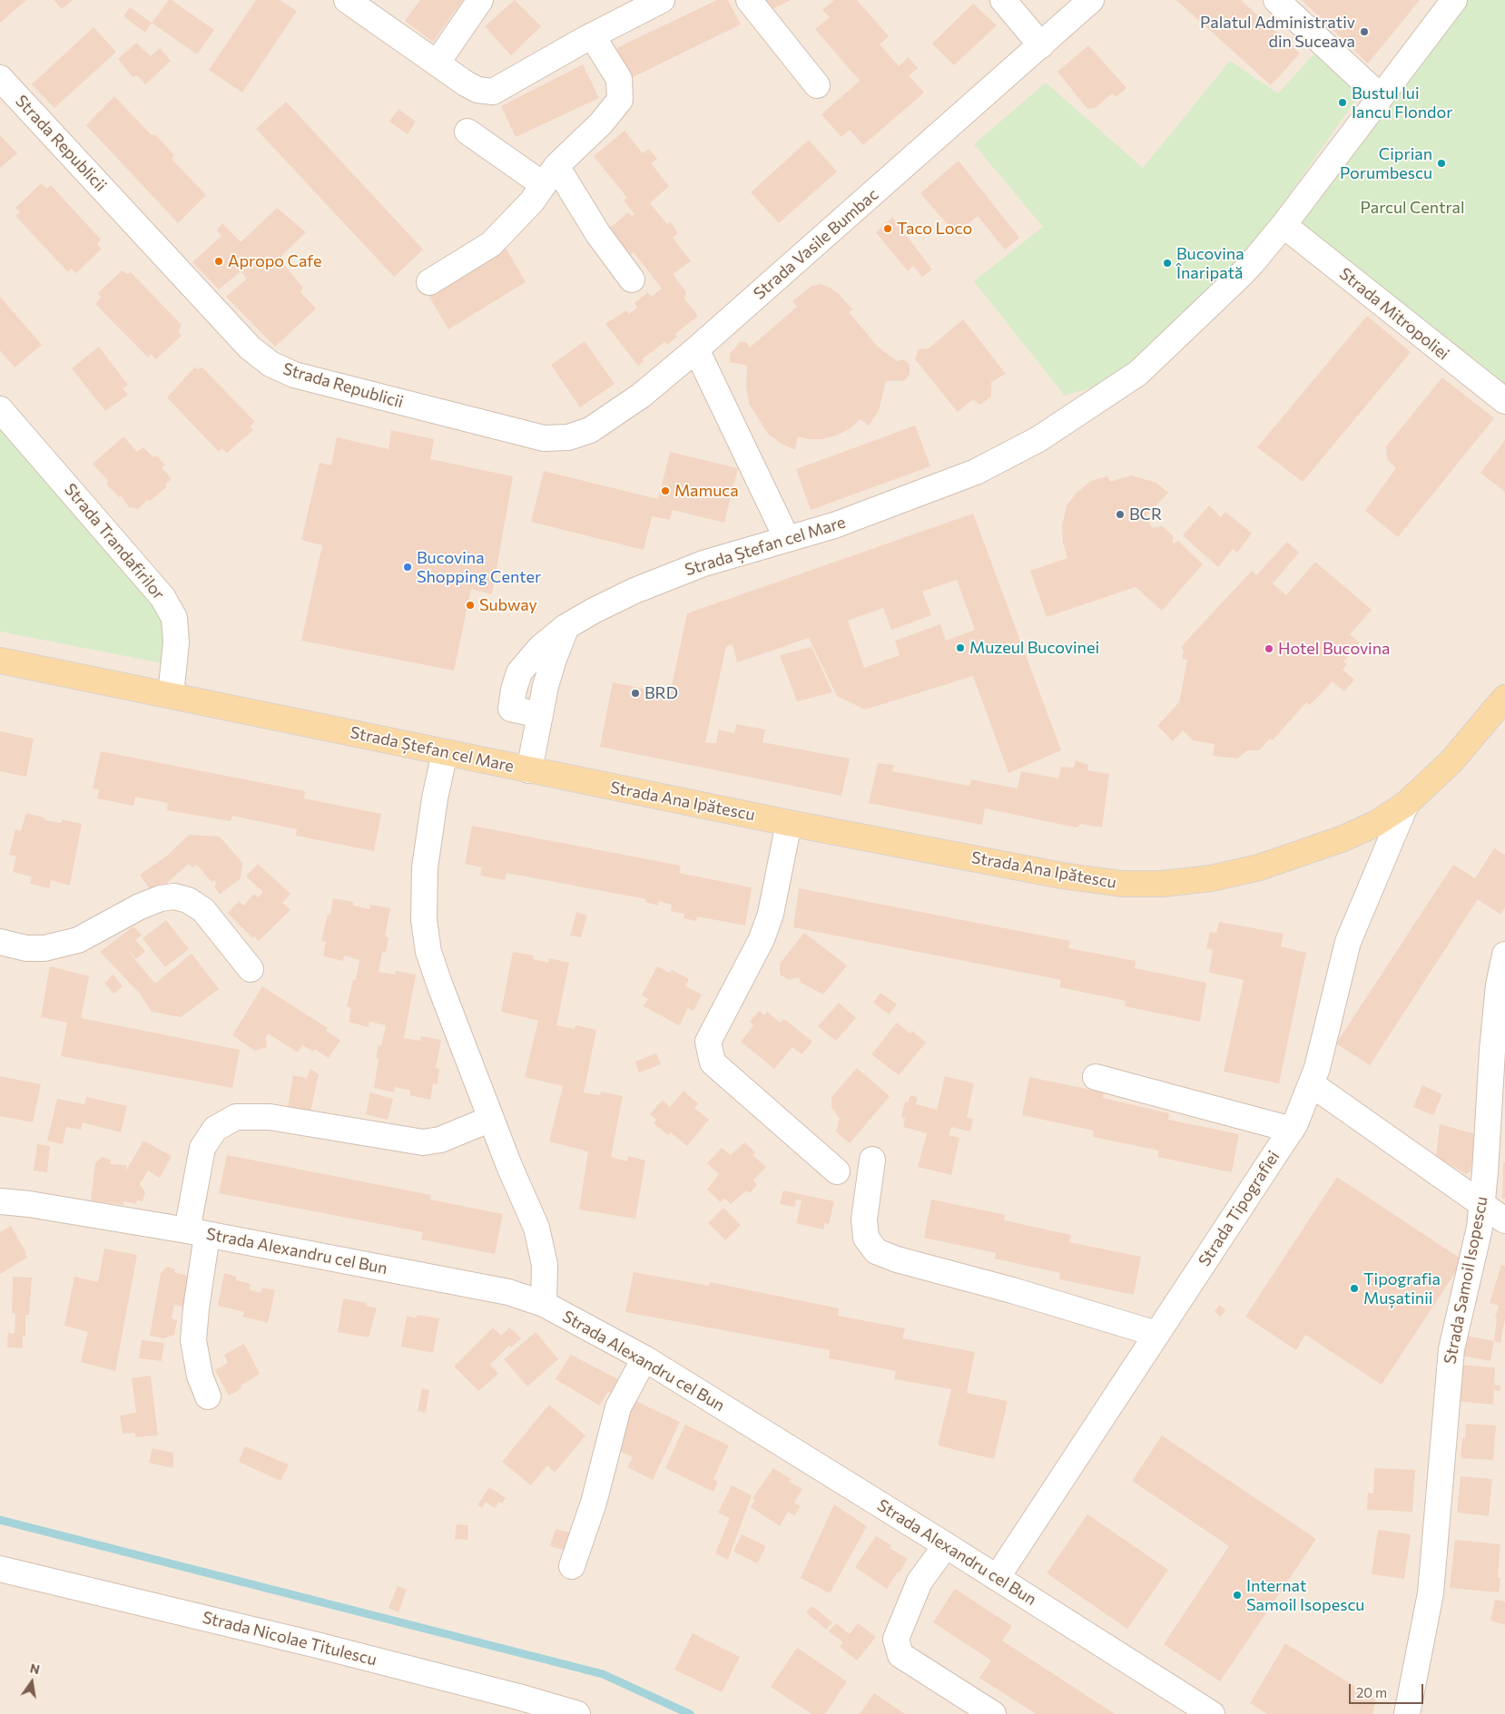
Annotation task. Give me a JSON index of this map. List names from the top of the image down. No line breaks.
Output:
{"streets":{"main road":["Strada Ștefan cel Mare","Strada Ana Ipătescu"],"street":["Strada Republicii","Strada Vasile Bumbac","Strada Mitropoliei","Strada Trandafirilor","Strada Tipografiei","Strada Alexandru cel Bun","Strada Samoil Isopescu","Strada Nicolae Titulescu"]},"crossings":[["Strada Republicii","Strada Vasile Bumbac"],["Strada Mitropoliei","Strada Ștefan cel Mare"],["Strada Trandafirilor","Strada Ștefan cel Mare"],["Strada Ștefan cel Mare","Strada Ana Ipătescu"],["Strada Ana Ipătescu","Strada Tipografiei"],["Strada Tipografiei","Strada Alexandru cel Bun"]],"parks":["Parcul Central"],"places":["Palatul Administrativ din Suceava","Bustul lui Iancu Flondor","Ciprian Porumbescu","Taco Loco","Apropo Cafe","Bucovina Înaripată","Mamuca","BCR","Bucovina Shopping Center","Subway","Muzeul Bucovinei","Hotel Bucovina","BRD","Tipografia Mușatinii","Internat Samoil Isopescu"],"scale_bar":"20 m","north":"top"}
